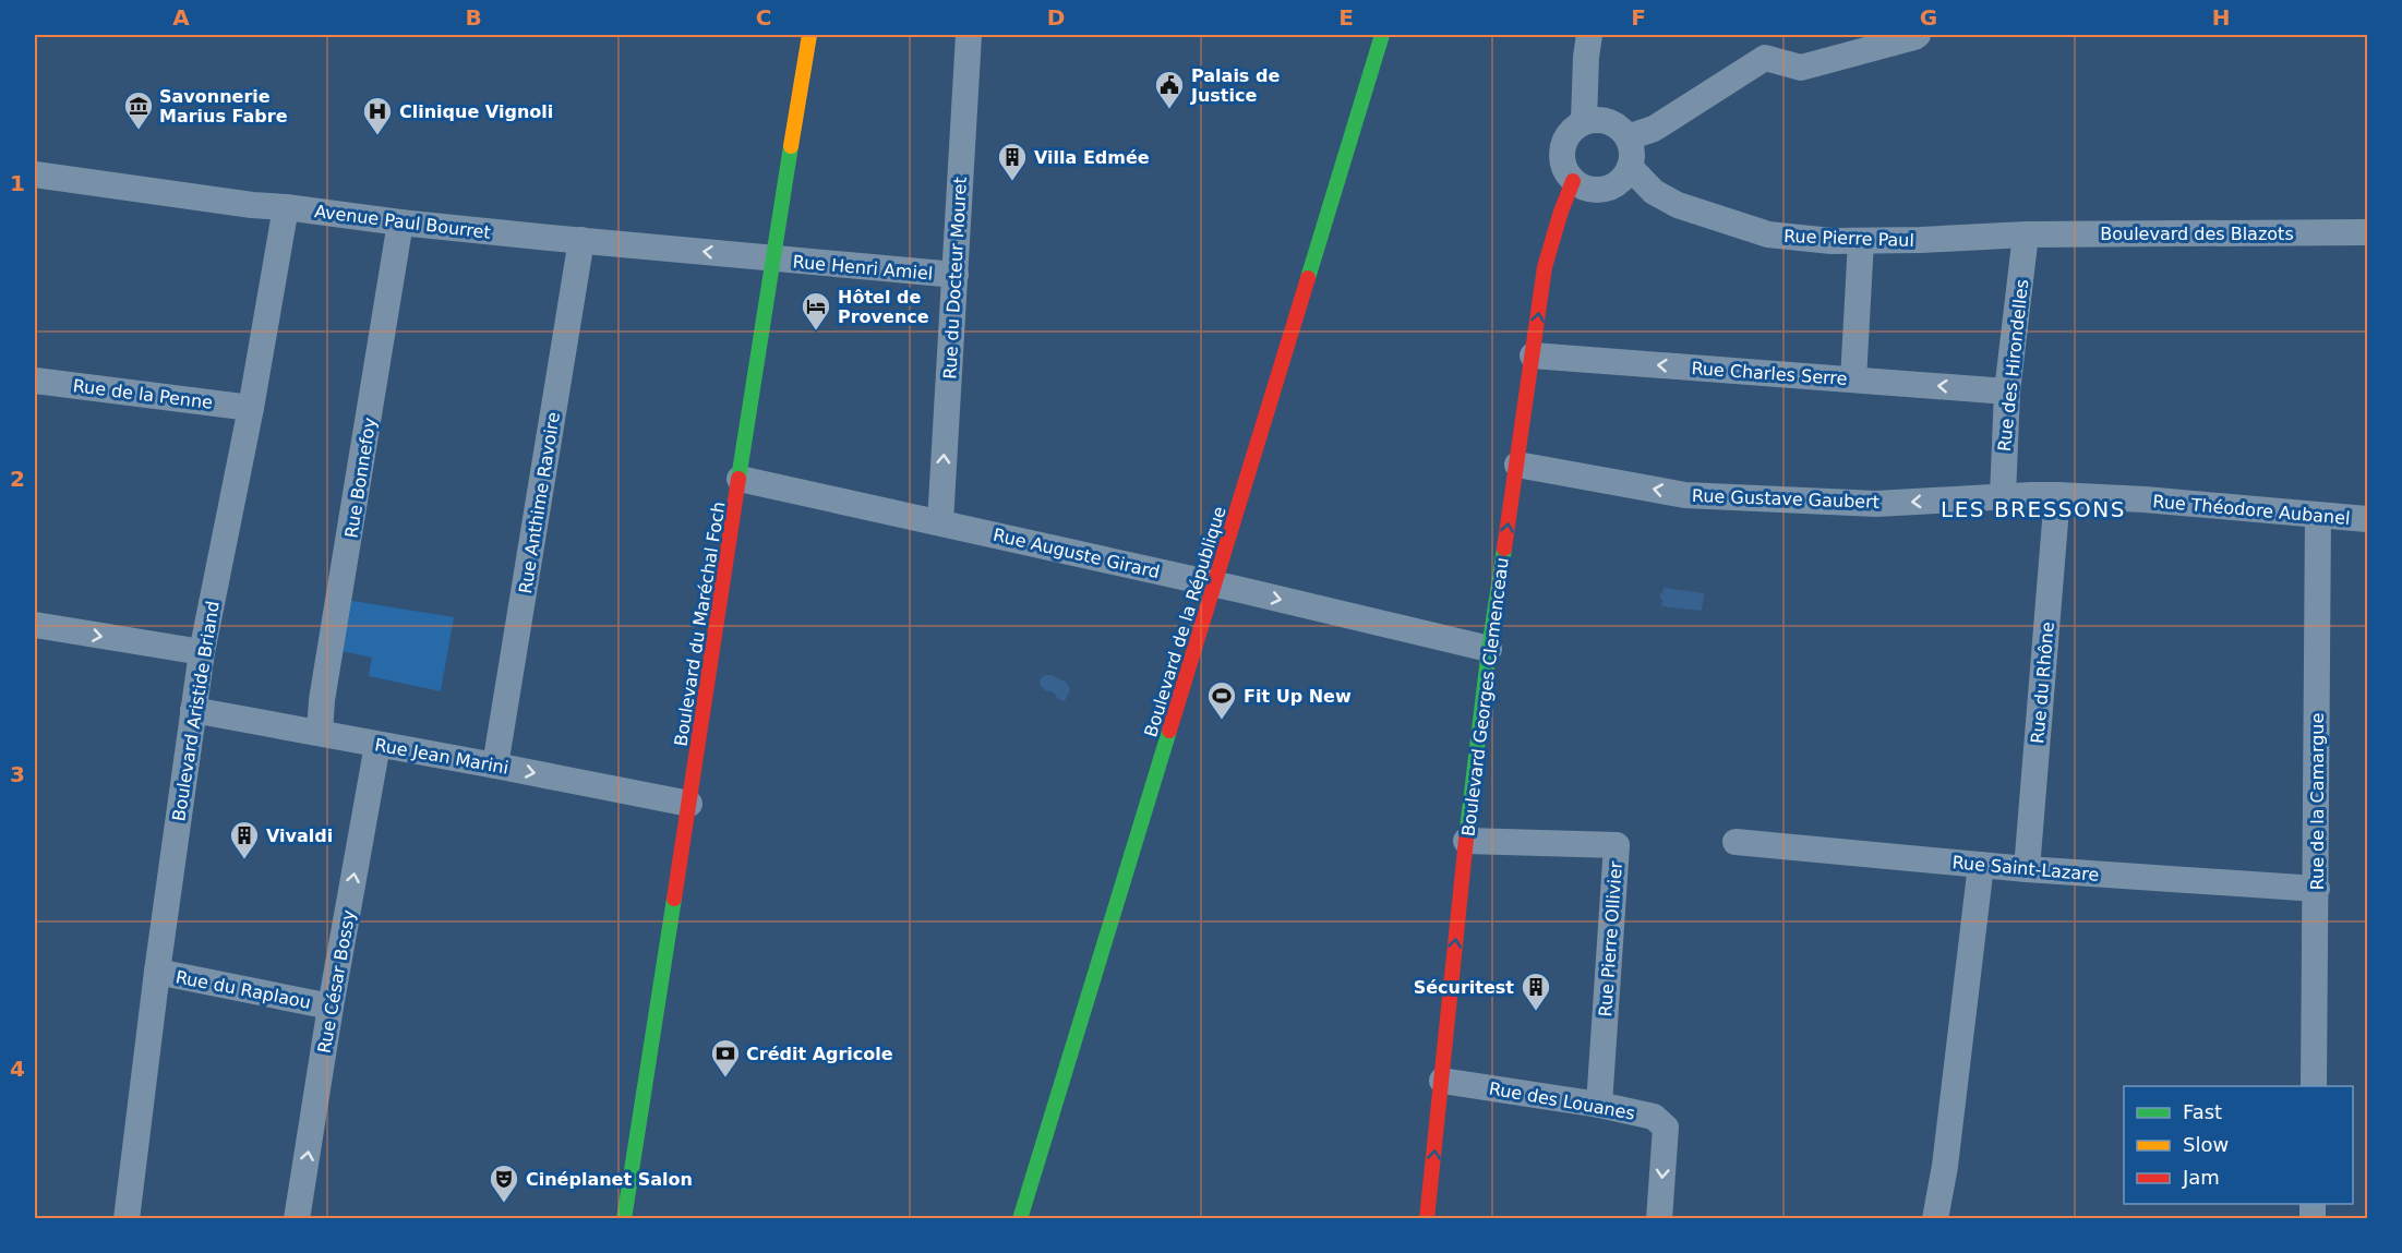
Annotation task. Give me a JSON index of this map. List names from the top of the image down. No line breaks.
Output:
{"streets":{"street":["Avenue Paul Bourret","Boulevard des Blazots","Rue Pierre Paul","Rue Henri Amiel","Rue du Docteur Mouret","Rue des Hirondelles","Rue Charles Serre","Rue de la Penne","Rue Bonnefoy","Rue Gustave Gaubert","Rue Anthime Ravoire","Rue Théodore Aubanel","Rue Auguste Girard","Boulevard de la République","Boulevard du Maréchal Foch","Rue du Rhône","Boulevard Georges Clemenceau","Boulevard Aristide Briand","Rue Jean Marini","Rue de la Camargue","Rue Saint-Lazare","Rue Pierre Ollivier","Rue César Bossy","Rue du Raplaou","Rue des Louanes"]},"crossings":[["Avenue Paul Bourret","Rue Henri Amiel"],["Avenue Paul Bourret","Rue Bonnefoy"],["Avenue Paul Bourret","Rue Anthime Ravoire"],["Avenue Paul Bourret","Boulevard du Maréchal Foch"],["Avenue Paul Bourret","Boulevard Aristide Briand"],["Boulevard des Blazots","Rue Pierre Paul"],["Boulevard des Blazots","Rue des Hirondelles"],["Rue Pierre Paul","Rue des Hirondelles"],["Rue Pierre Paul","Boulevard Georges Clemenceau"],["Rue Henri Amiel","Rue du Docteur Mouret"],["Rue Henri Amiel","Boulevard du Maréchal Foch"],["Rue du Docteur Mouret","Rue Auguste Girard"],["Rue des Hirondelles","Rue Charles Serre"],["Rue des Hirondelles","Rue Gustave Gaubert"],["Rue Charles Serre","Boulevard Georges Clemenceau"],["Rue de la Penne","Boulevard Aristide Briand"],["Rue Bonnefoy","Rue Jean Marini"],["Rue Gustave Gaubert","Rue Théodore Aubanel"],["Rue Gustave Gaubert","Rue du Rhône"],["Rue Gustave Gaubert","Boulevard Georges Clemenceau"],["Rue Anthime Ravoire","Rue Jean Marini"],["Rue Théodore Aubanel","Rue du Rhône"],["Rue Théodore Aubanel","Rue de la Camargue"],["Rue Auguste Girard","Boulevard de la République"],["Rue Auguste Girard","Boulevard du Maréchal Foch"],["Rue Auguste Girard","Boulevard Georges Clemenceau"],["Boulevard du Maréchal Foch","Rue Jean Marini"],["Rue du Rhône","Rue Saint-Lazare"],["Boulevard Georges Clemenceau","Rue Pierre Ollivier"],["Boulevard Georges Clemenceau","Rue des Louanes"],["Boulevard Aristide Briand","Rue Jean Marini"],["Boulevard Aristide Briand","Rue du Raplaou"],["Rue Jean Marini","Rue César Bossy"],["Rue de la Camargue","Rue Saint-Lazare"],["Rue Pierre Ollivier","Rue des Louanes"],["Rue César Bossy","Rue du Raplaou"]],"one_way":["Rue du Docteur Mouret","Rue Charles Serre","Rue Gustave Gaubert","Rue Auguste Girard","Boulevard Georges Clemenceau","Rue Jean Marini","Rue César Bossy"],"districts":["LES BRESSONS"],"places":{"public building":["Palais de Justice"],"museum":["Savonnerie Marius Fabre"],"hospital":["Clinique Vignoli"],"building":["Villa Edmée","Vivaldi","Sécuritest"],"hotel":["Hôtel de Provence"],"sports":["Fit Up New"],"bank":["Crédit Agricole"],"theatre":["Cinéplanet Salon"]},"legend":["Fast","Slow","Jam"],"grid":{"columns":["A","B","C","D","E","F","G","H"],"rows":["1","2","3","4"]}}
